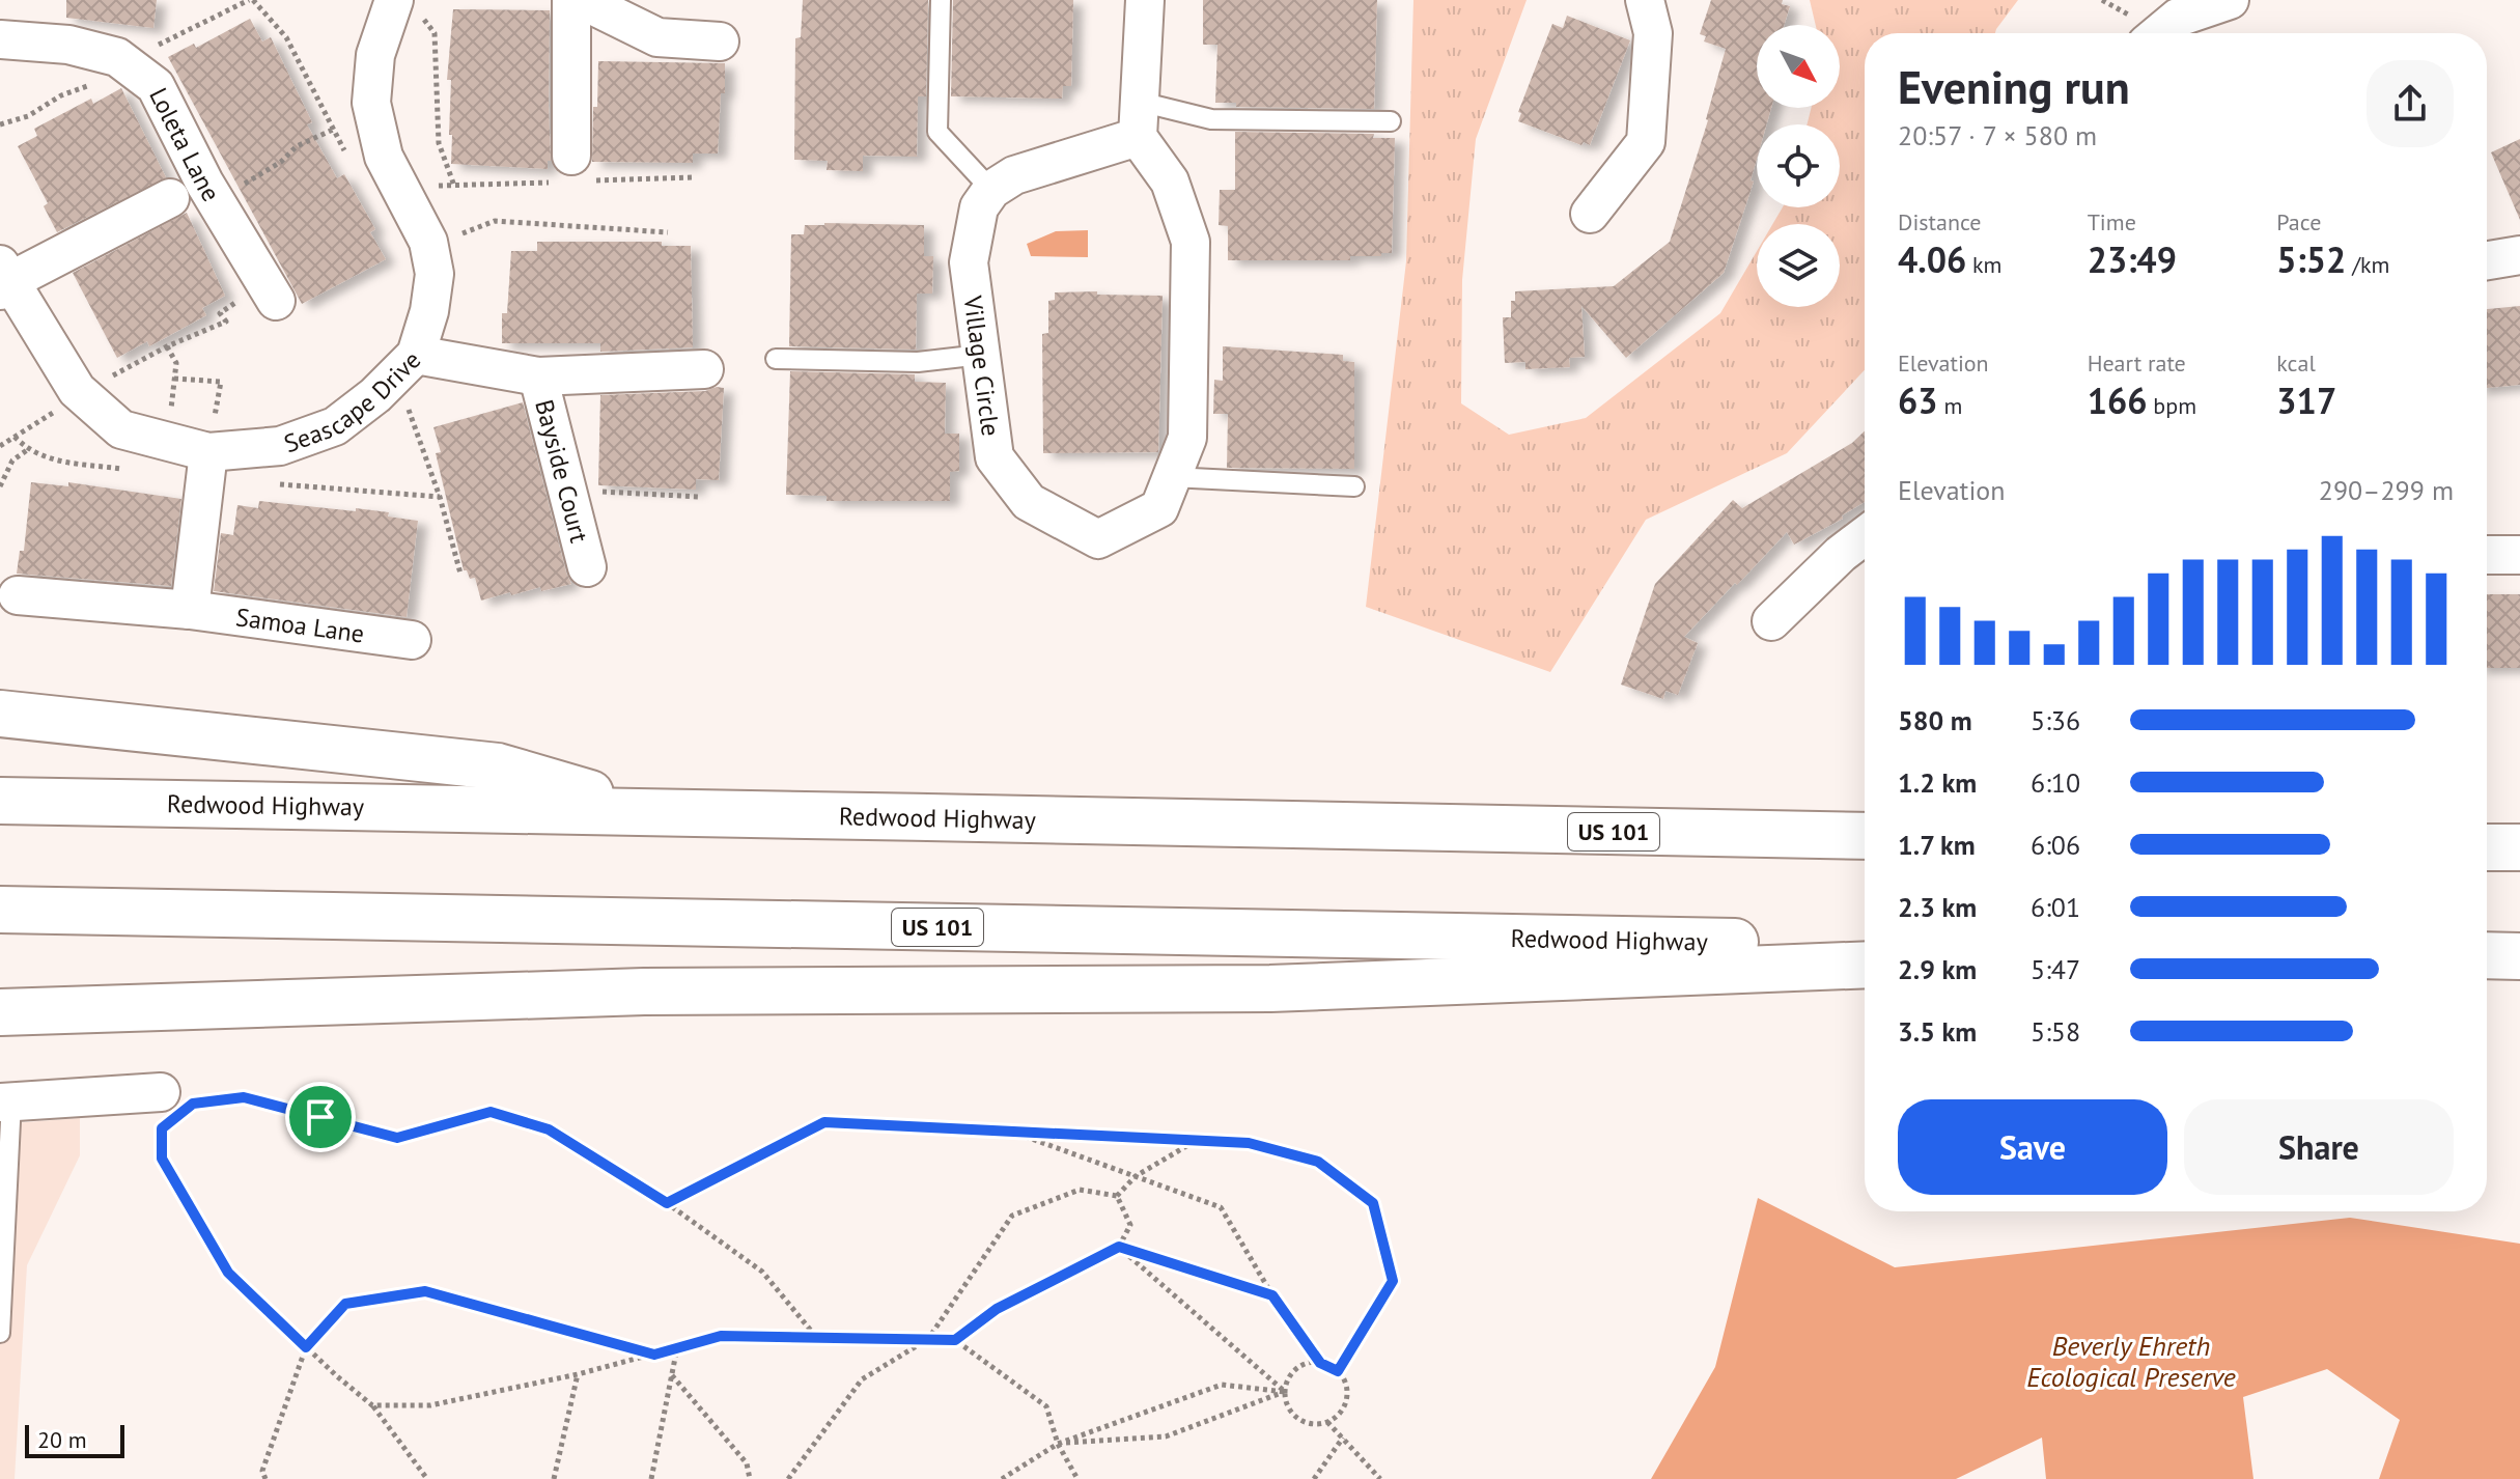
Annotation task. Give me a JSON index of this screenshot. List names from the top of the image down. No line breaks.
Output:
{"streets":{"highway":["Redwood Highway","US 101"],"street":["Loleta Lane","Village Circle","Seascape Drive","Bayside Court","Samoa Lane"]},"crossings":[["Seascape Drive","Bayside Court"]],"water":["Beverly Ehreth Ecological Preserve"],"scale_bar":"20 m","north":"bottom right","page":{"heading":["Evening run","20:57 · 7 × 580 m"],"stats":[["Distance","4.06 km"],["Time","23:49"],["Pace","5:52 /km"],["Elevation","63 m"],["Heart rate","166 bpm"],["kcal","317"]],"chart":["Elevation","290–299 m"],"list":[{"name":"580 m","note":"5:36"},{"name":"1.2 km","note":"6:10"},{"name":"1.7 km","note":"6:06"},{"name":"2.3 km","note":"6:01"},{"name":"2.9 km","note":"5:47"},{"name":"3.5 km","note":"5:58"}],"buttons":["Save","Share"],"scale":"20 m"}}
